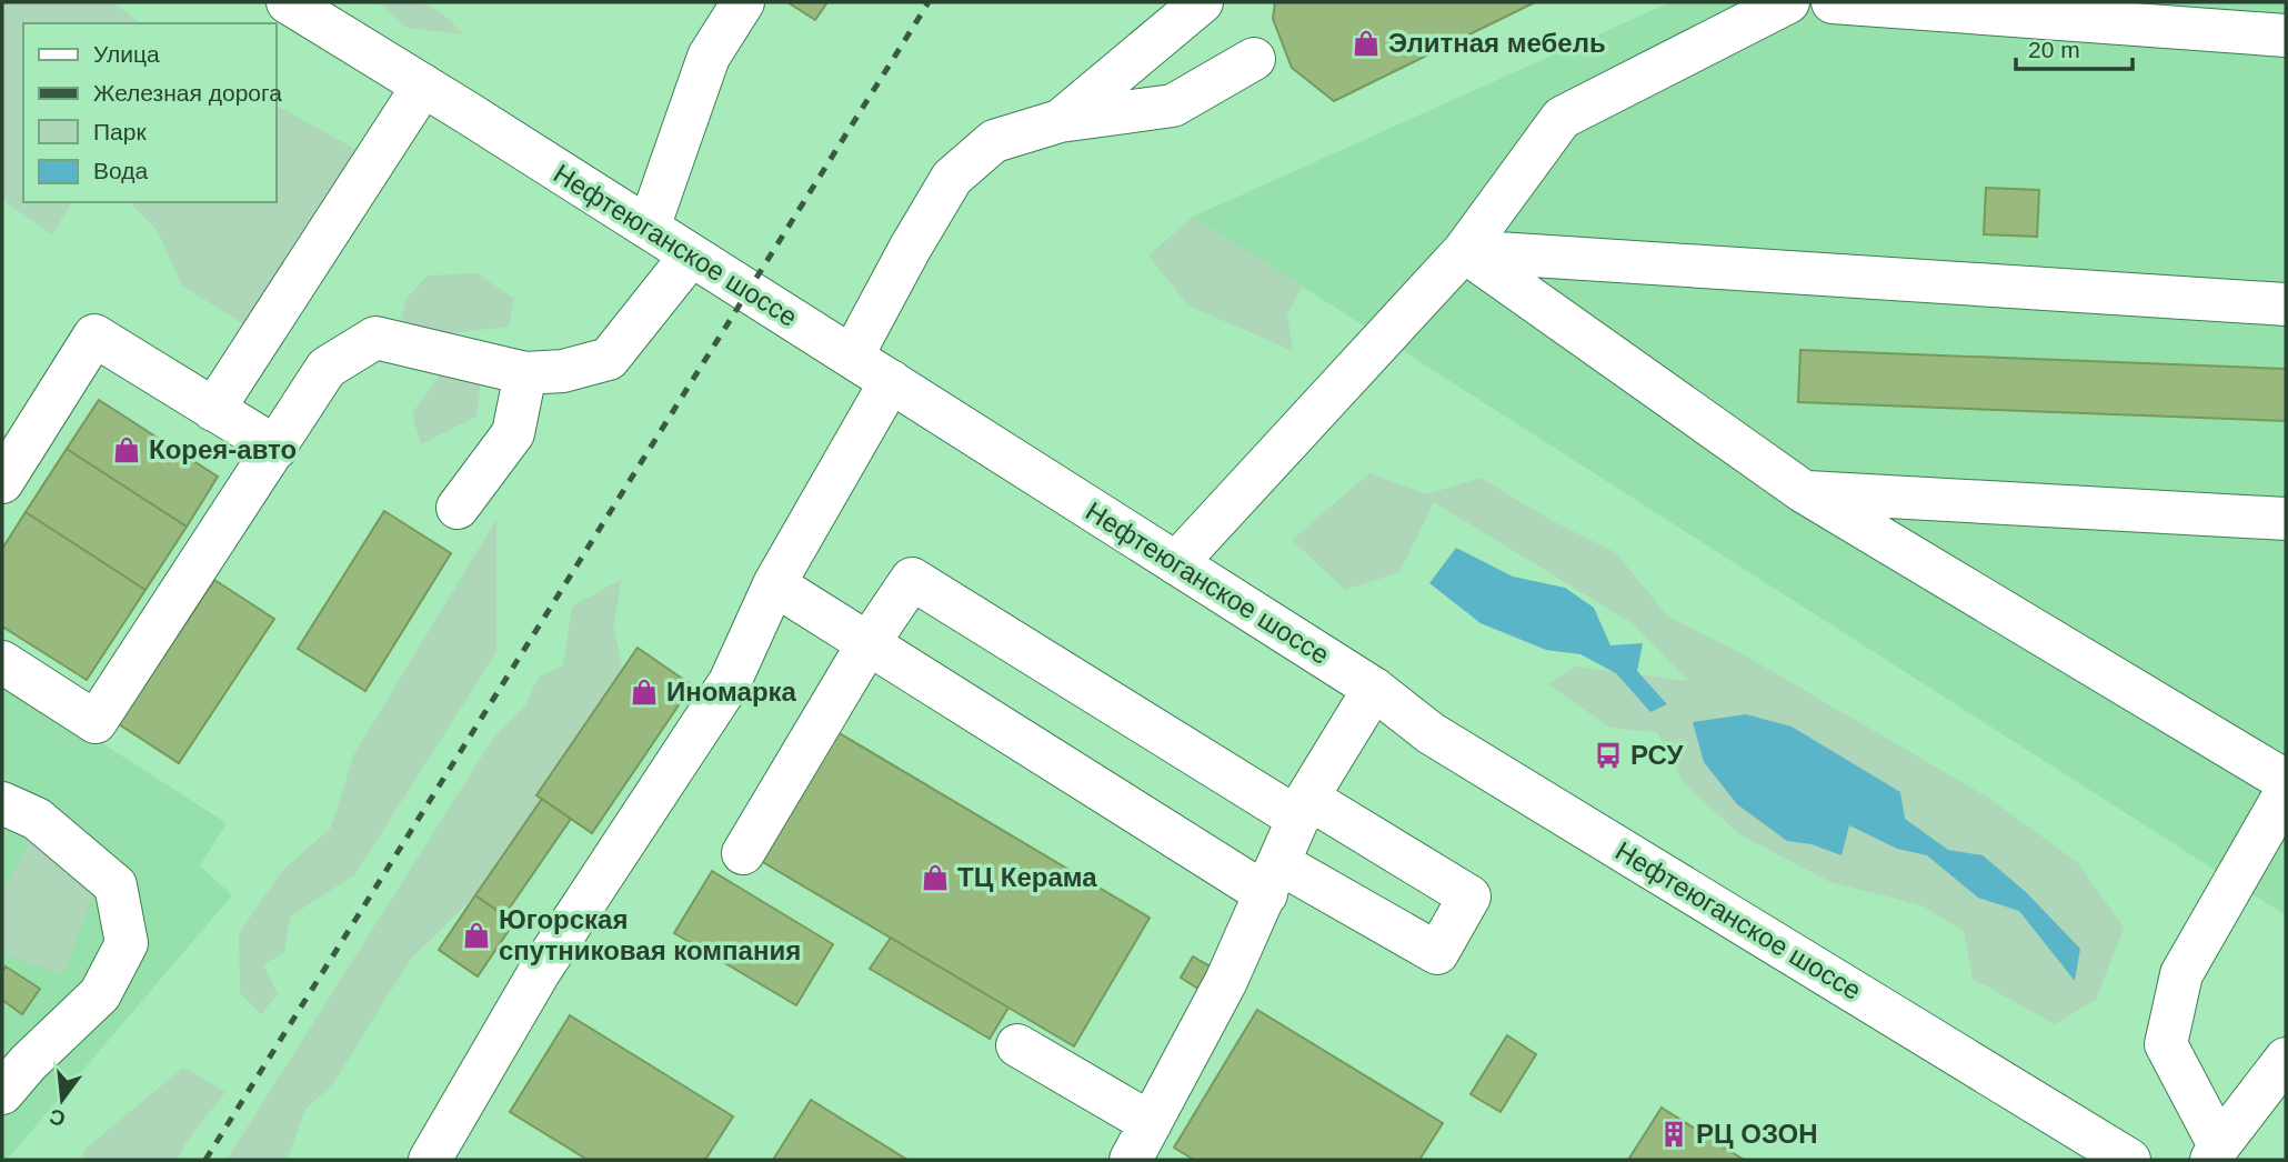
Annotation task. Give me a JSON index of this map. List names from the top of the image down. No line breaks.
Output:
{"streets":{"main road":["Нефтеюганское шоссе"]},"places":{"shop":["Элитная мебель","Корея-авто","Иномарка","ТЦ Керама","Югорская спутниковая компания"],"bus stop":["РСУ"],"building":["РЦ ОЗОН"]},"legend":["Улица","Железная дорога","Парк","Вода"],"scale_bar":"20 m","north":"bottom"}
